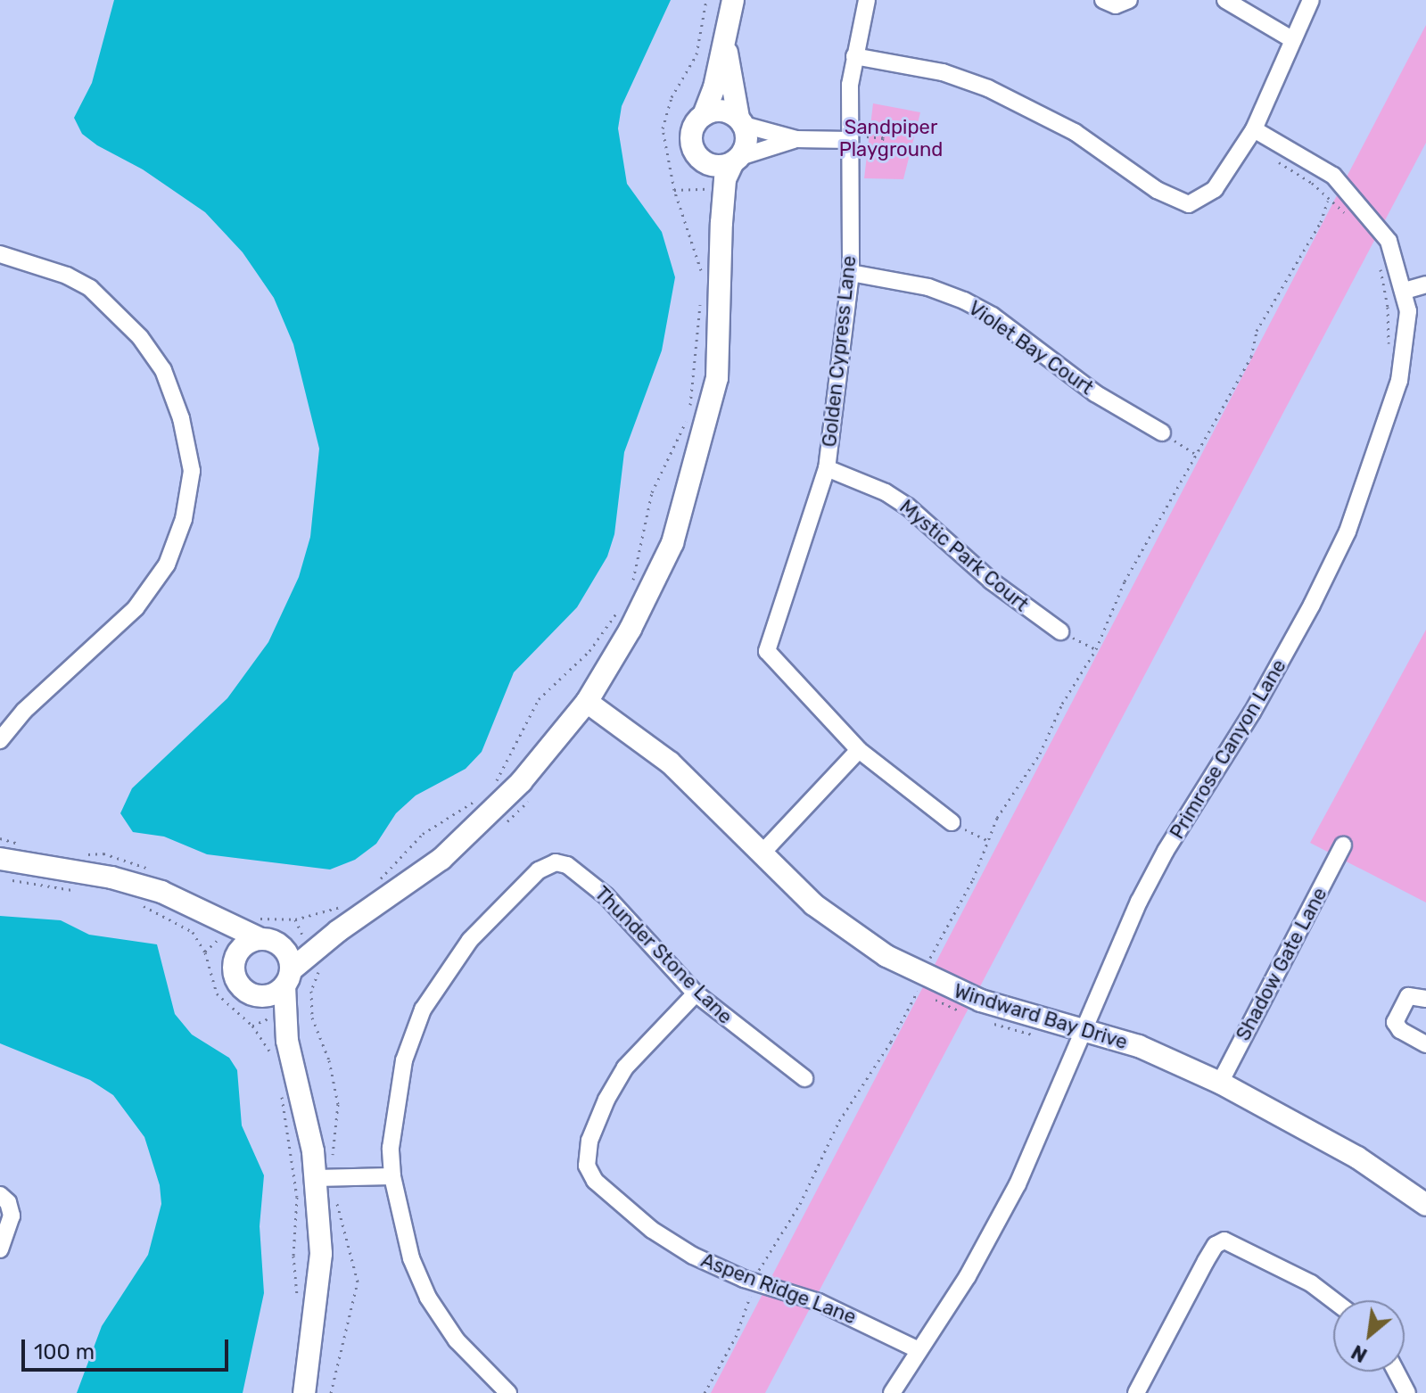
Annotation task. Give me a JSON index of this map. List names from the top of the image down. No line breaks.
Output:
{"streets":{"street":["Violet Bay Court","Golden Cypress Lane","Mystic Park Court","Primrose Canyon Lane","Thunder Stone Lane","Shadow Gate Lane","Windward Bay Drive","Aspen Ridge Lane"]},"crossings":[["Violet Bay Court","Golden Cypress Lane"],["Golden Cypress Lane","Mystic Park Court"],["Primrose Canyon Lane","Windward Bay Drive"],["Primrose Canyon Lane","Aspen Ridge Lane"],["Thunder Stone Lane","Aspen Ridge Lane"],["Shadow Gate Lane","Windward Bay Drive"]],"parks":["Sandpiper Playground"],"scale_bar":"100 m","north":"bottom left"}
